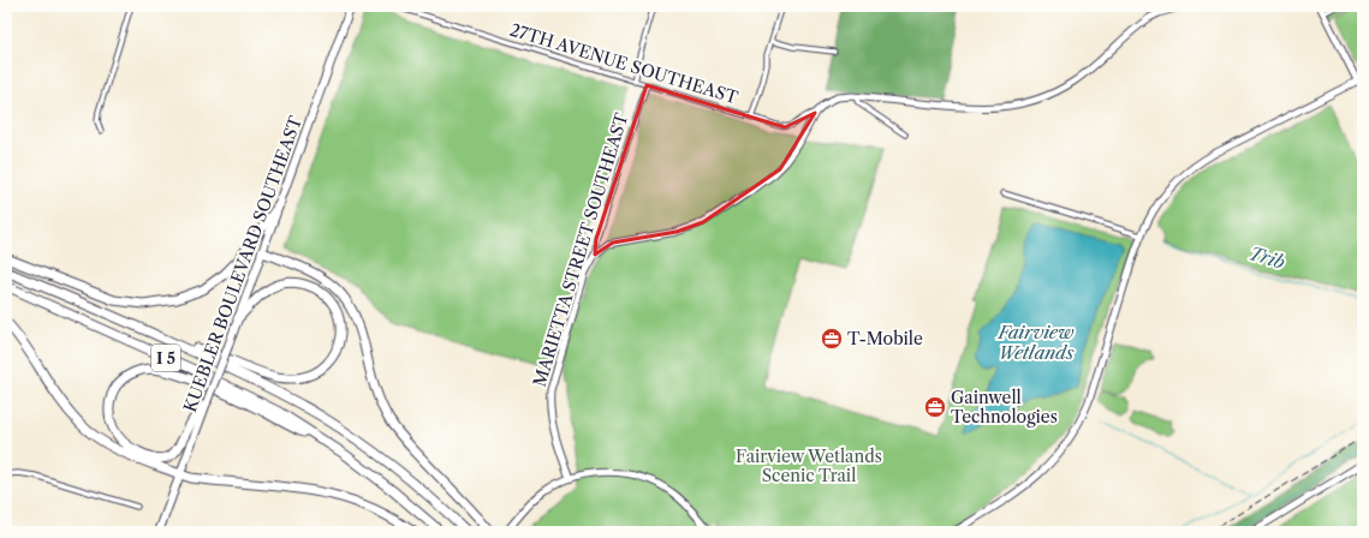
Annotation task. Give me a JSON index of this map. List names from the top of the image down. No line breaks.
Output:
{"streets":{"highway":["I 5"],"main road":["KUEBLER BOULEVARD SOUTHEAST"],"street":["27TH AVENUE SOUTHEAST","MARIETTA STREET SOUTHEAST"]},"crossings":[["27TH AVENUE SOUTHEAST","MARIETTA STREET SOUTHEAST"]],"water":["Trib","Fairview Wetlands"],"parks":["Fairview Wetlands Scenic Trail"],"places":{"office":["T-Mobile","Gainwell Technologies"]}}
